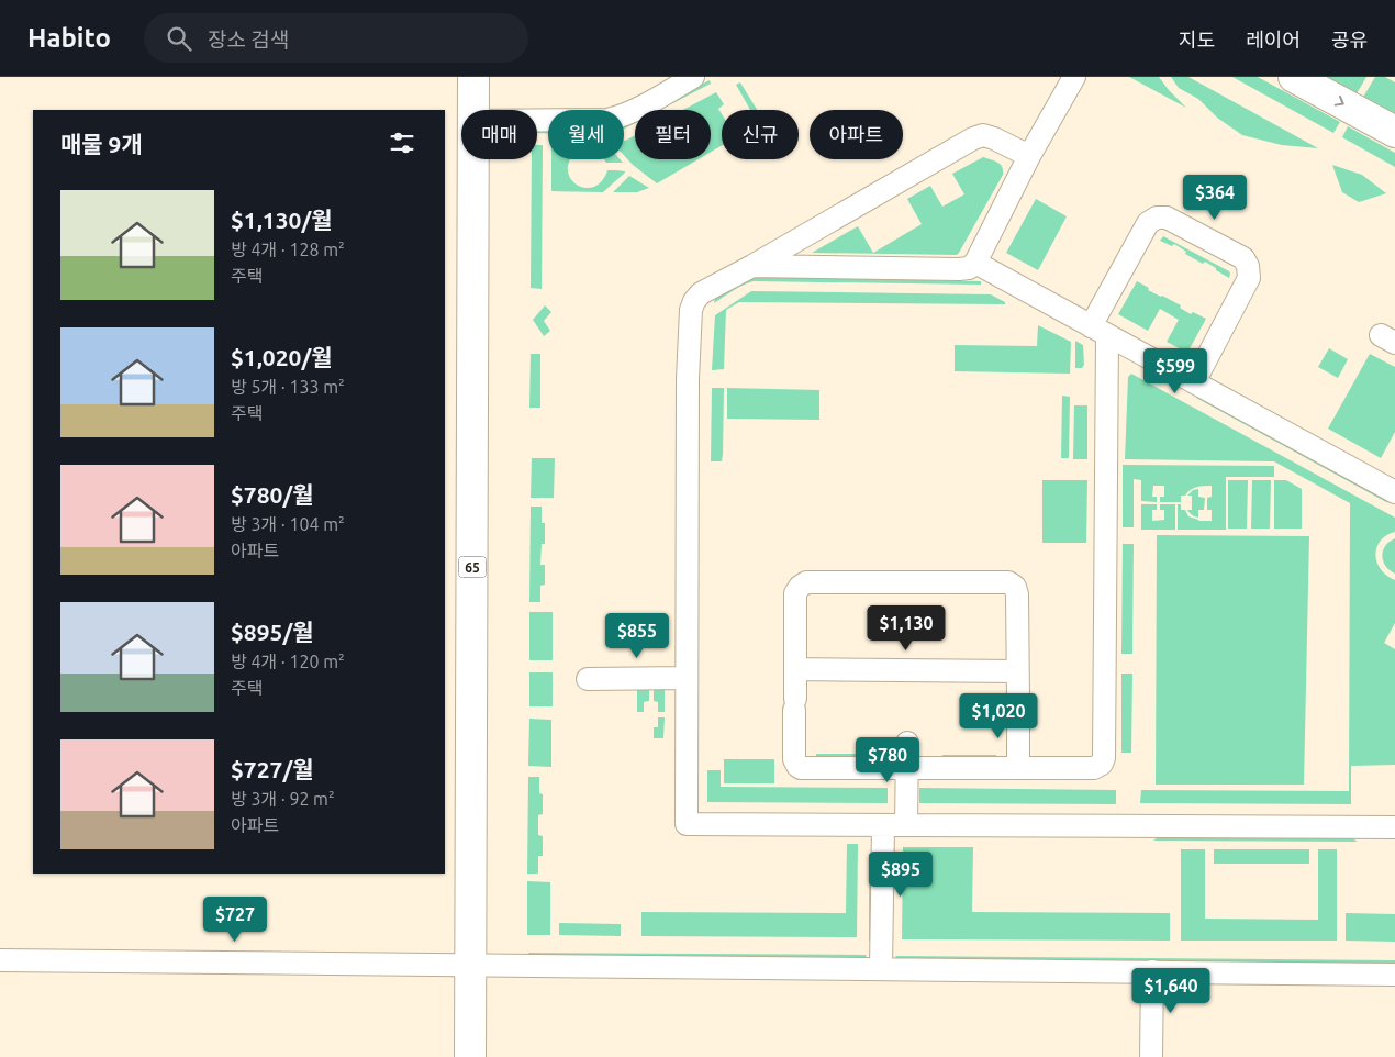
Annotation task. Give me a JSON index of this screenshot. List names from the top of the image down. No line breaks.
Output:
{"streets":{"main road":["65"]},"page":{"header":"Habito","search":"장소 검색","nav":["지도","레이어","공유"],"chip":["매매","월세","필터","신규","아파트"],"heading":"매물 9개","price":["$364","$599","$1,130","$855","$1,020","$780","$895","$727","$1,640"],"list":[{"name":"$1,130/월","note":"방 4개 · 128 m² · 주택"},{"name":"$1,020/월","note":"방 5개 · 133 m² · 주택"},{"name":"$780/월","note":"방 3개 · 104 m² · 아파트"},{"name":"$895/월","note":"방 4개 · 120 m² · 주택"},{"name":"$727/월","note":"방 3개 · 92 m² · 아파트"}]}}
